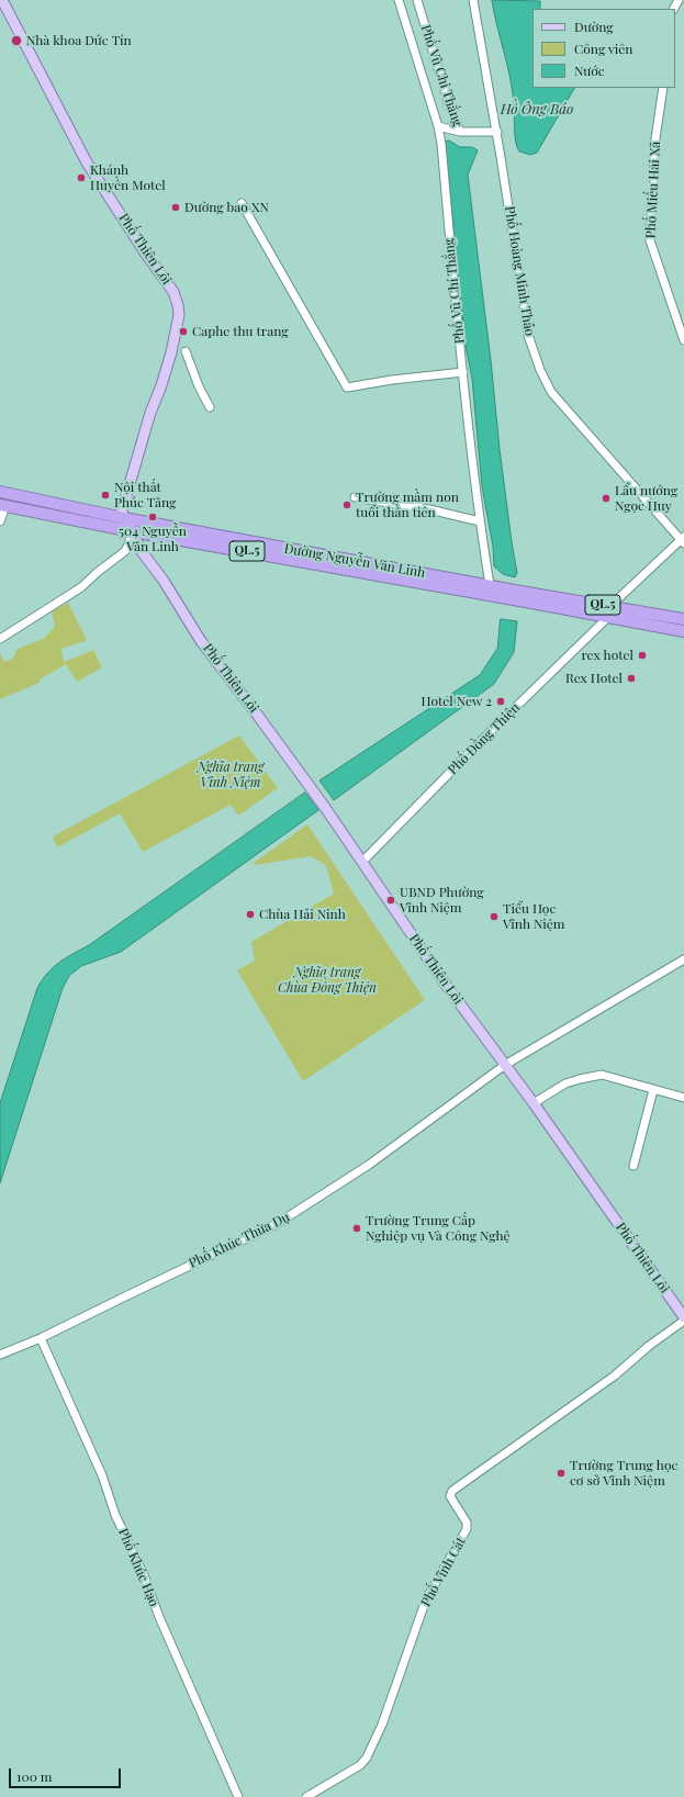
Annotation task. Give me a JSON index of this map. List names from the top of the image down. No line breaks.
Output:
{"streets":{"highway":["QL.5","Đường Nguyễn Văn Linh"],"main road":["Phố Thiên Lôi"],"street":["Phố Vũ Chi Thắng","Phố Miếu Hai Xã","Phố Hoàng Minh Thảo","Phố Vũ Chí Thắng","Phố Đồng Thiện","Phố Khúc Thừa Dụ","Phố Khúc Hạo","Phố Vĩnh Cát"]},"crossings":[["Phố Vũ Chi Thắng","Phố Vũ Chí Thắng"],["Phố Thiên Lôi","Đường Nguyễn Văn Linh"],["Phố Thiên Lôi","Phố Đồng Thiện"],["Phố Thiên Lôi","Phố Khúc Thừa Dụ"],["Phố Vũ Chí Thắng","Đường Nguyễn Văn Linh"],["Đường Nguyễn Văn Linh","Phố Đồng Thiện"],["Phố Khúc Thừa Dụ","Phố Khúc Hạo"]],"water":["Hồ Ông Báo"],"parks":["Nghĩa trang Vĩnh Niệm","Nghĩa trang Chùa Đồng Thiện"],"places":["Nhà khoa Đức Tín","Khánh Huyền Motel","Đường bao XN","Caphe thu trang","Nội thất Phúc Tăng","Lẩu nướng Ngọc Huy","Trường mầm non tuổi thần tiên","504 Nguyễn Văn Linh","rex hotel","Rex Hotel","Hotel New 2","UBND Phường Vĩnh Niệm","Chùa Hải Ninh","Tiểu Học Vĩnh Niệm","Trường Trung Cấp Nghiệp vụ Và Công Nghệ","Trường Trung học cơ sở Vĩnh Niệm"],"legend":["Đường","Công viên","Nước"],"scale_bar":"100 m"}
